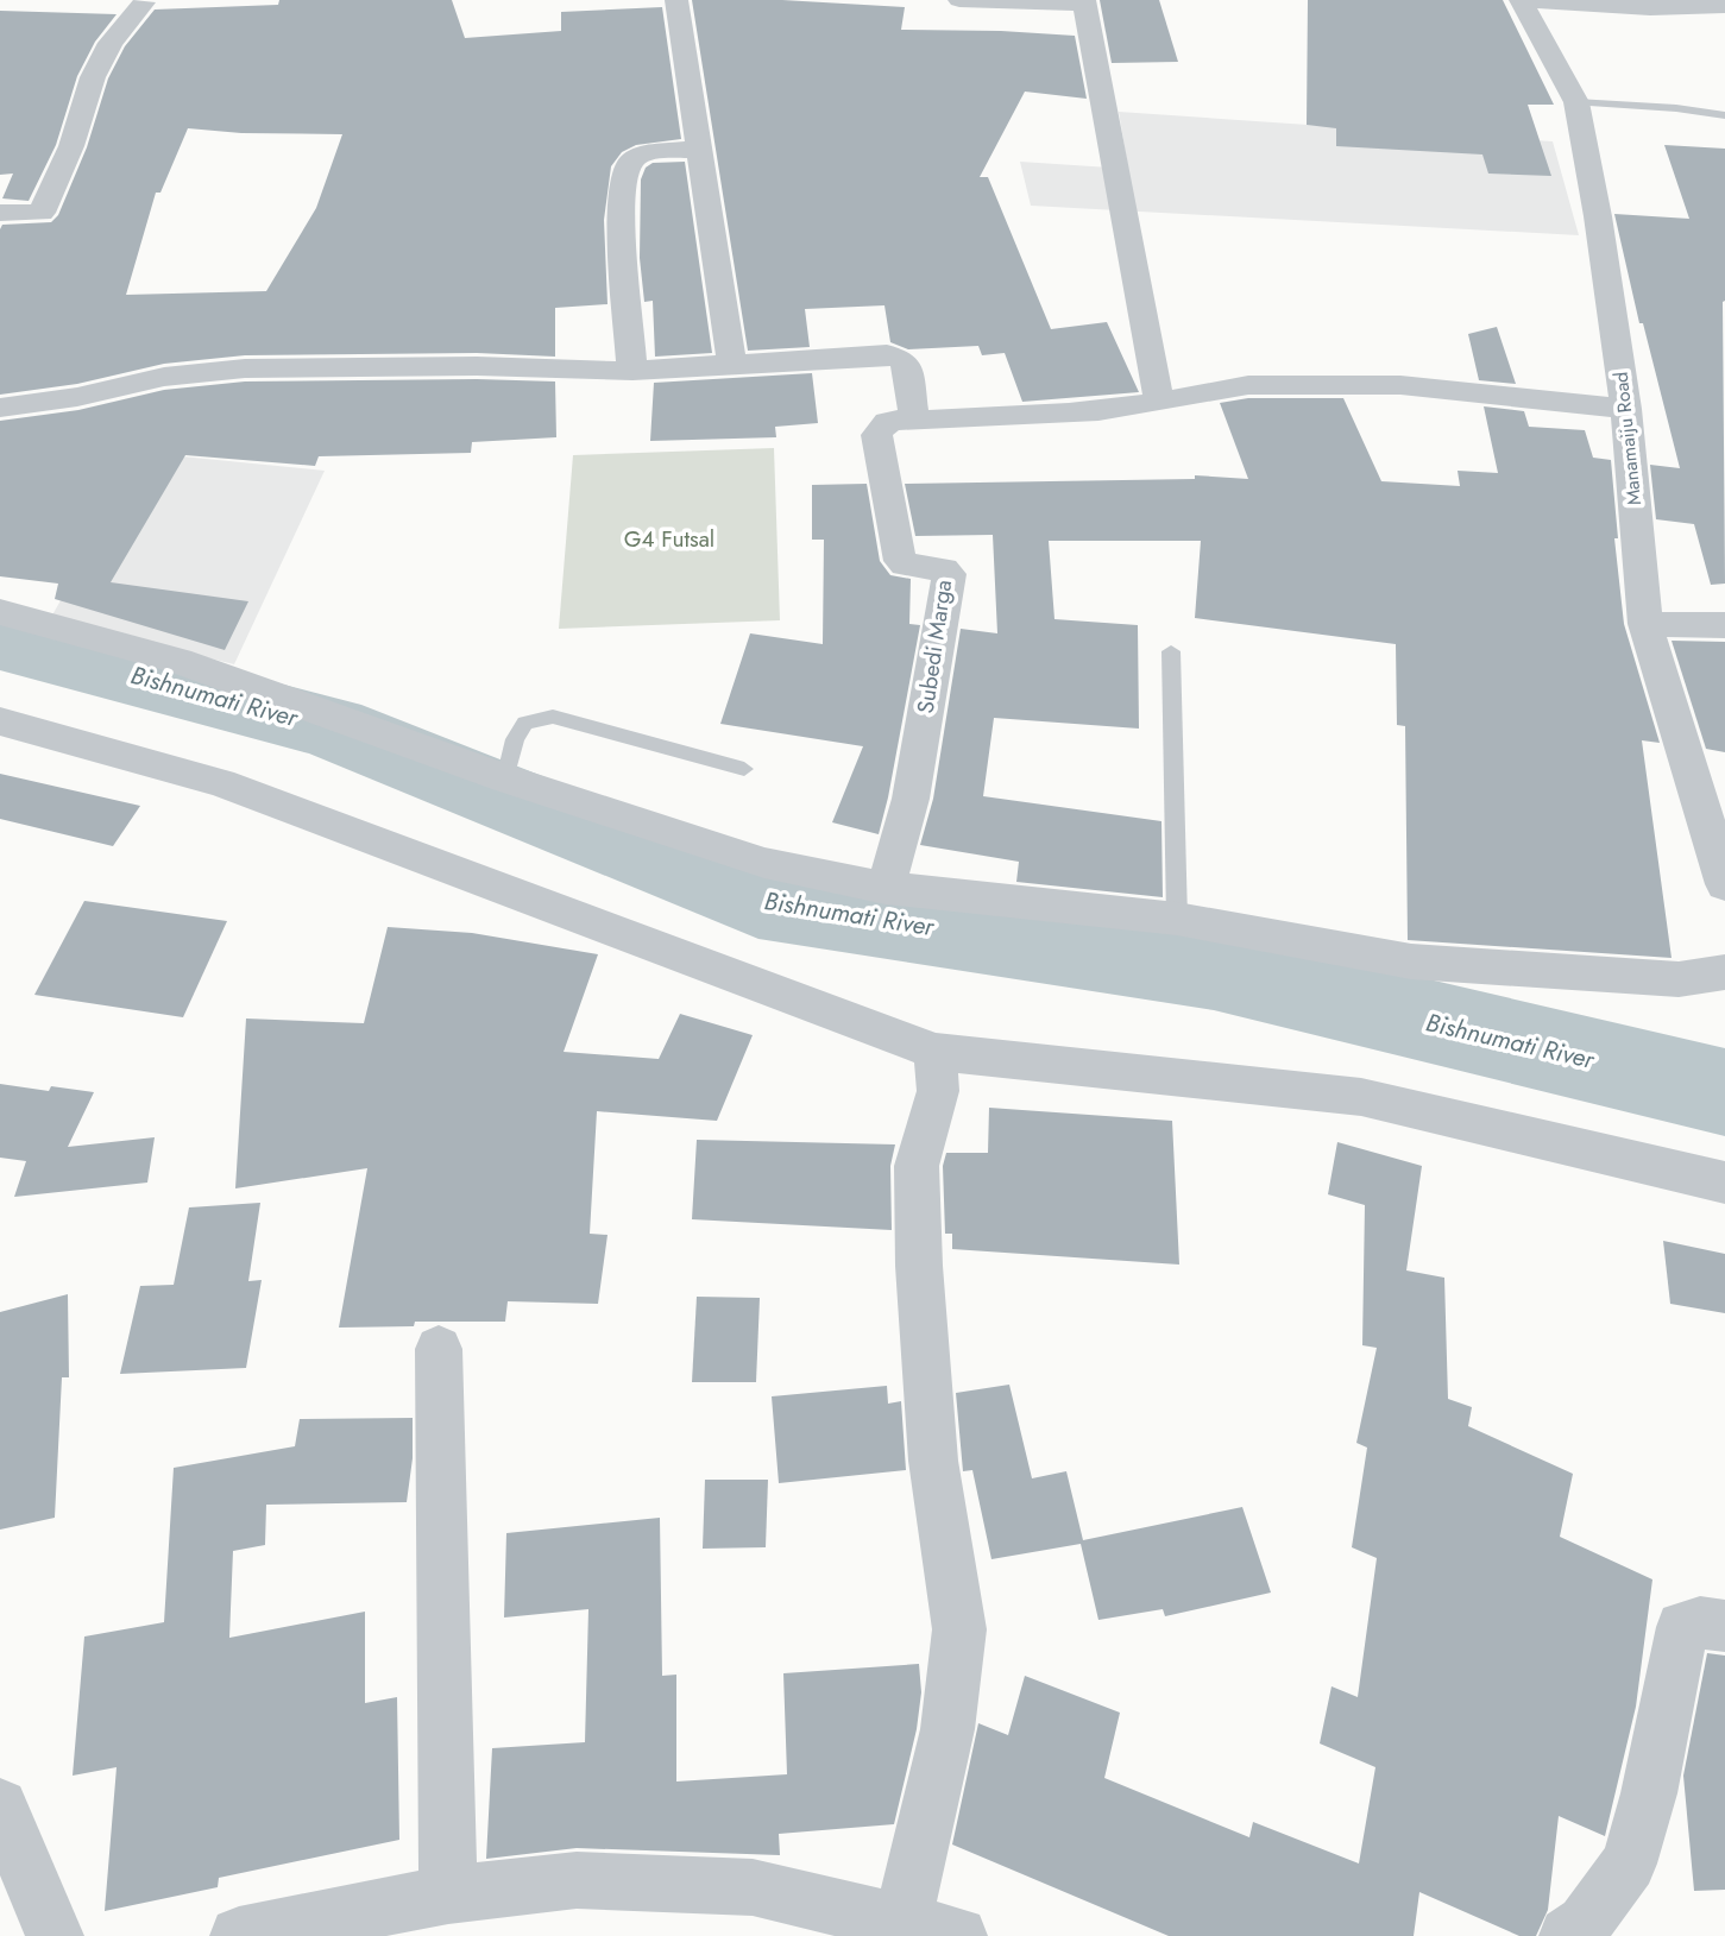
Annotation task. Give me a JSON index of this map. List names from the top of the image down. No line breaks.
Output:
{"streets":{"street":["Manamaiju Road","Subedi Marga"]},"water":["Bishnumati River"],"parks":["G4 Futsal"]}
